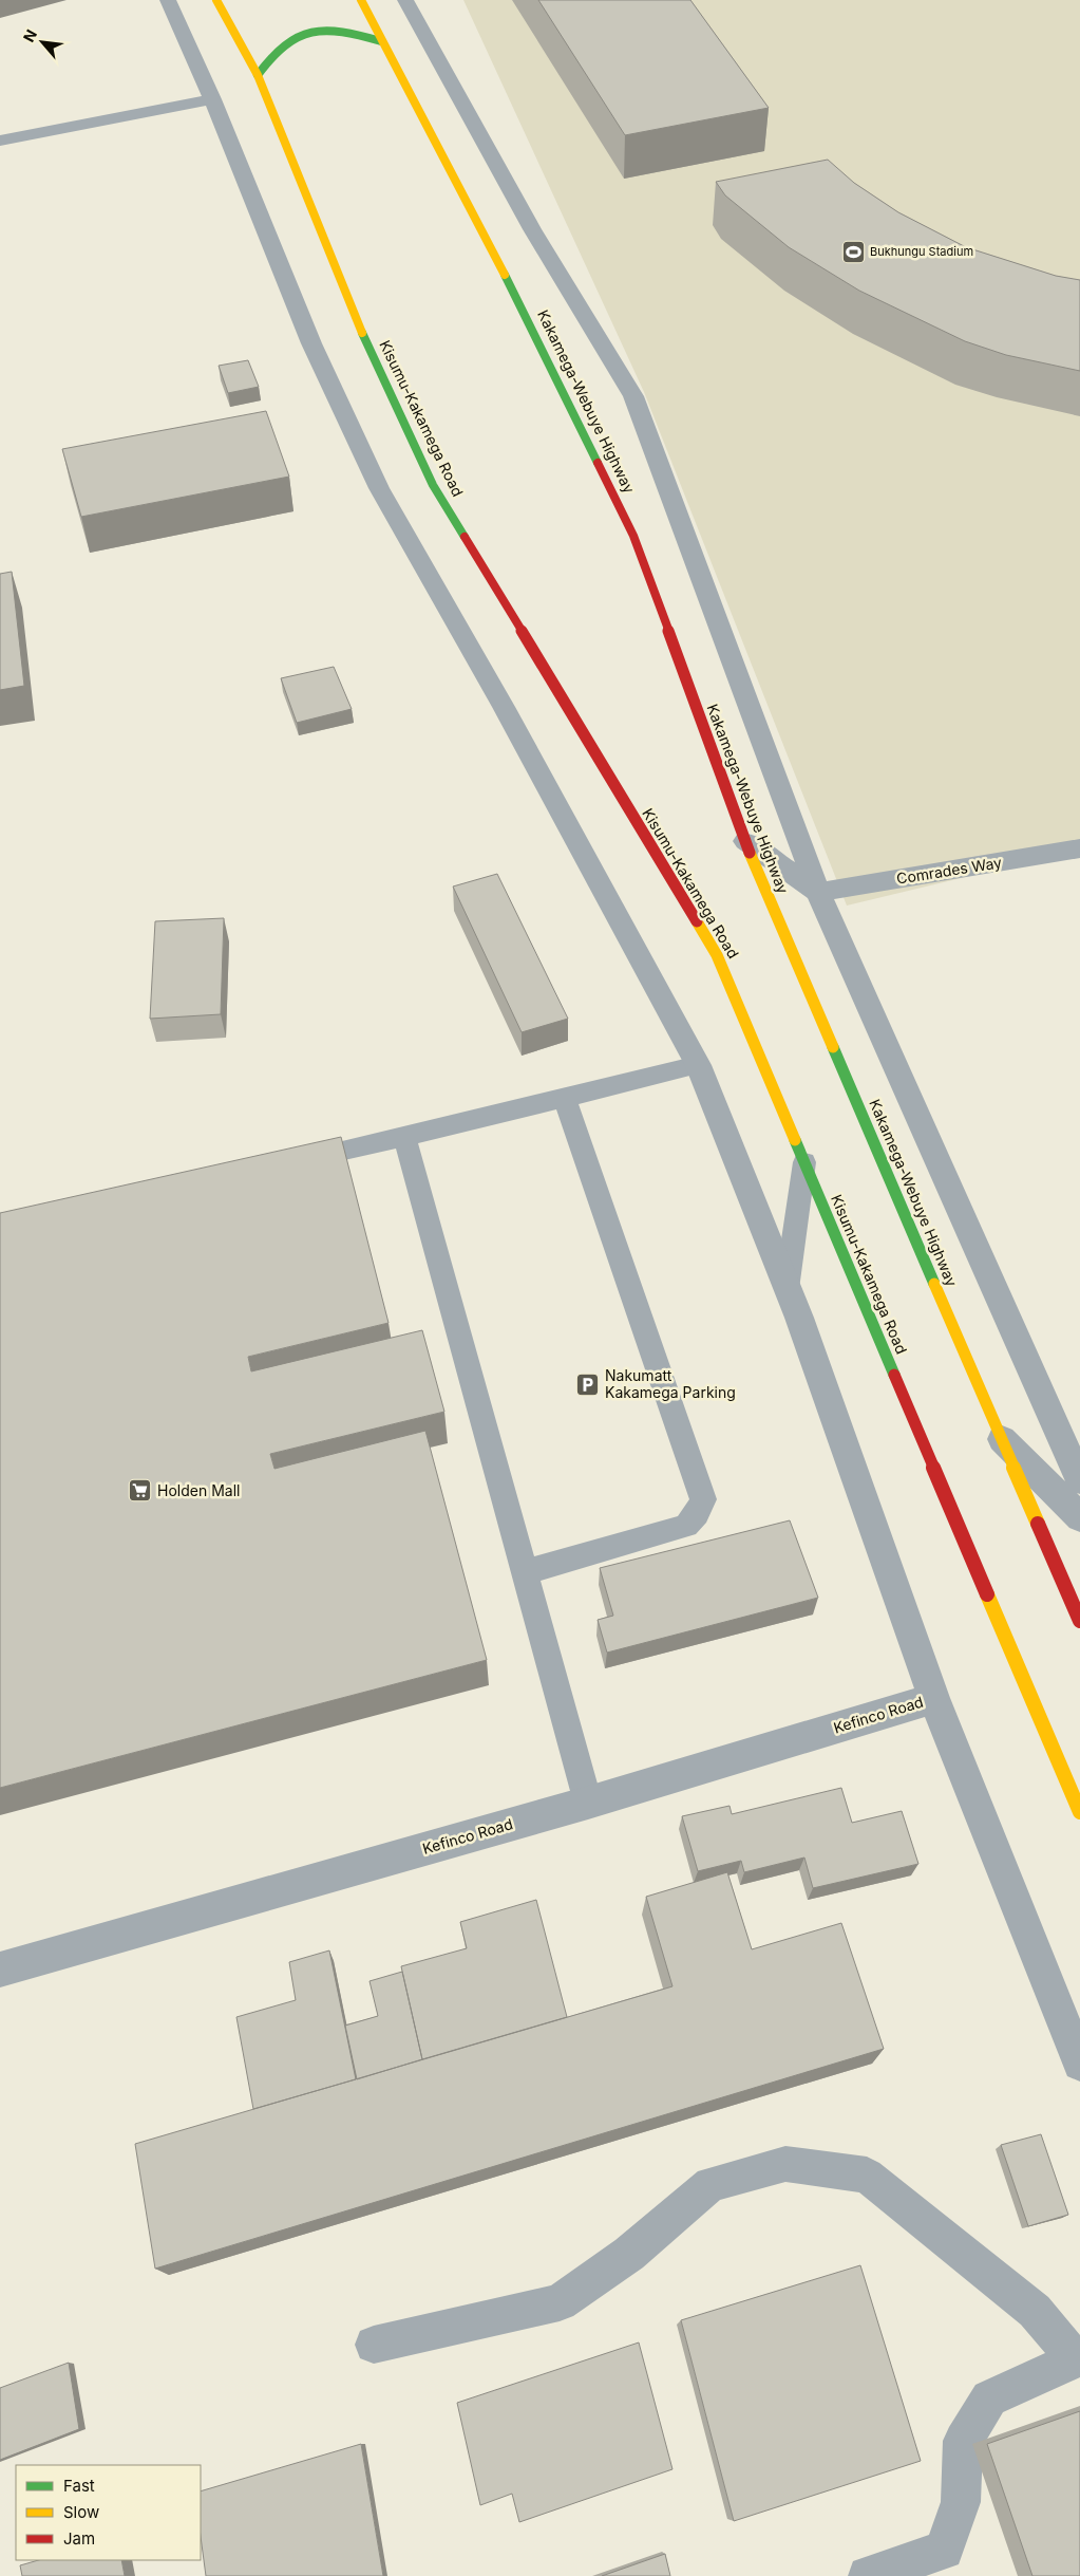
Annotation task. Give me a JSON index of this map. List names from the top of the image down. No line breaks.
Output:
{"streets":{"highway":["Kakamega-Webuye Highway","Kisumu-Kakamega Road"],"street":["Comrades Way","Kefinco Road"]},"places":{"sports":["Bukhungu Stadium"],"parking":["Nakumatt Kakamega Parking"],"supermarket":["Holden Mall"]},"legend":["Fast","Slow","Jam"],"north":"top left"}
